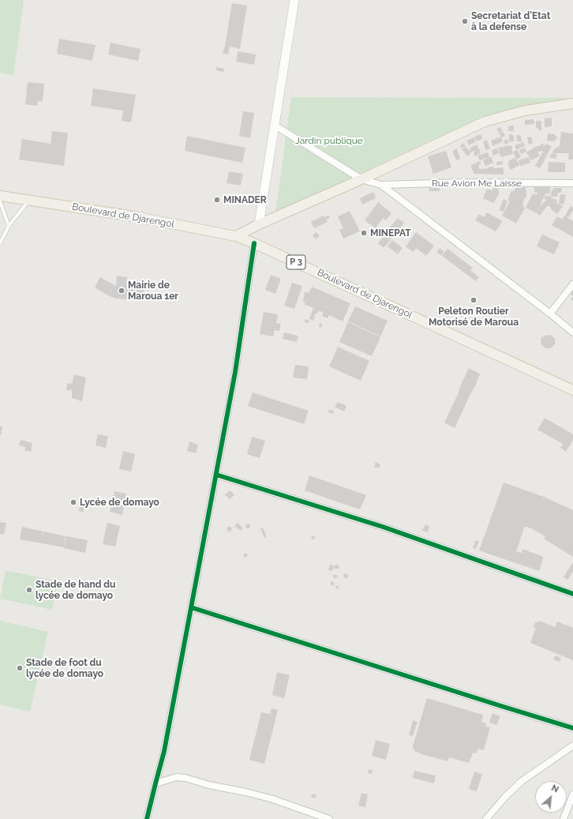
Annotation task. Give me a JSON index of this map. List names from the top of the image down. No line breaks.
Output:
{"streets":{"main road":["Boulevard de Djarengol","P 3"],"street":["Rue Avion Me Laisse"]},"parks":["Jardin publique"],"places":["Secretariat d'Etat à la defense","MINADER","MINEPAT","Mairie de Maroua 1er","Peleton Routier Motorisé de Maroua","Lycée de domayo","Stade de hand du lycée de domayo","Stade de foot du lycée de domayo"],"north":"top right"}
